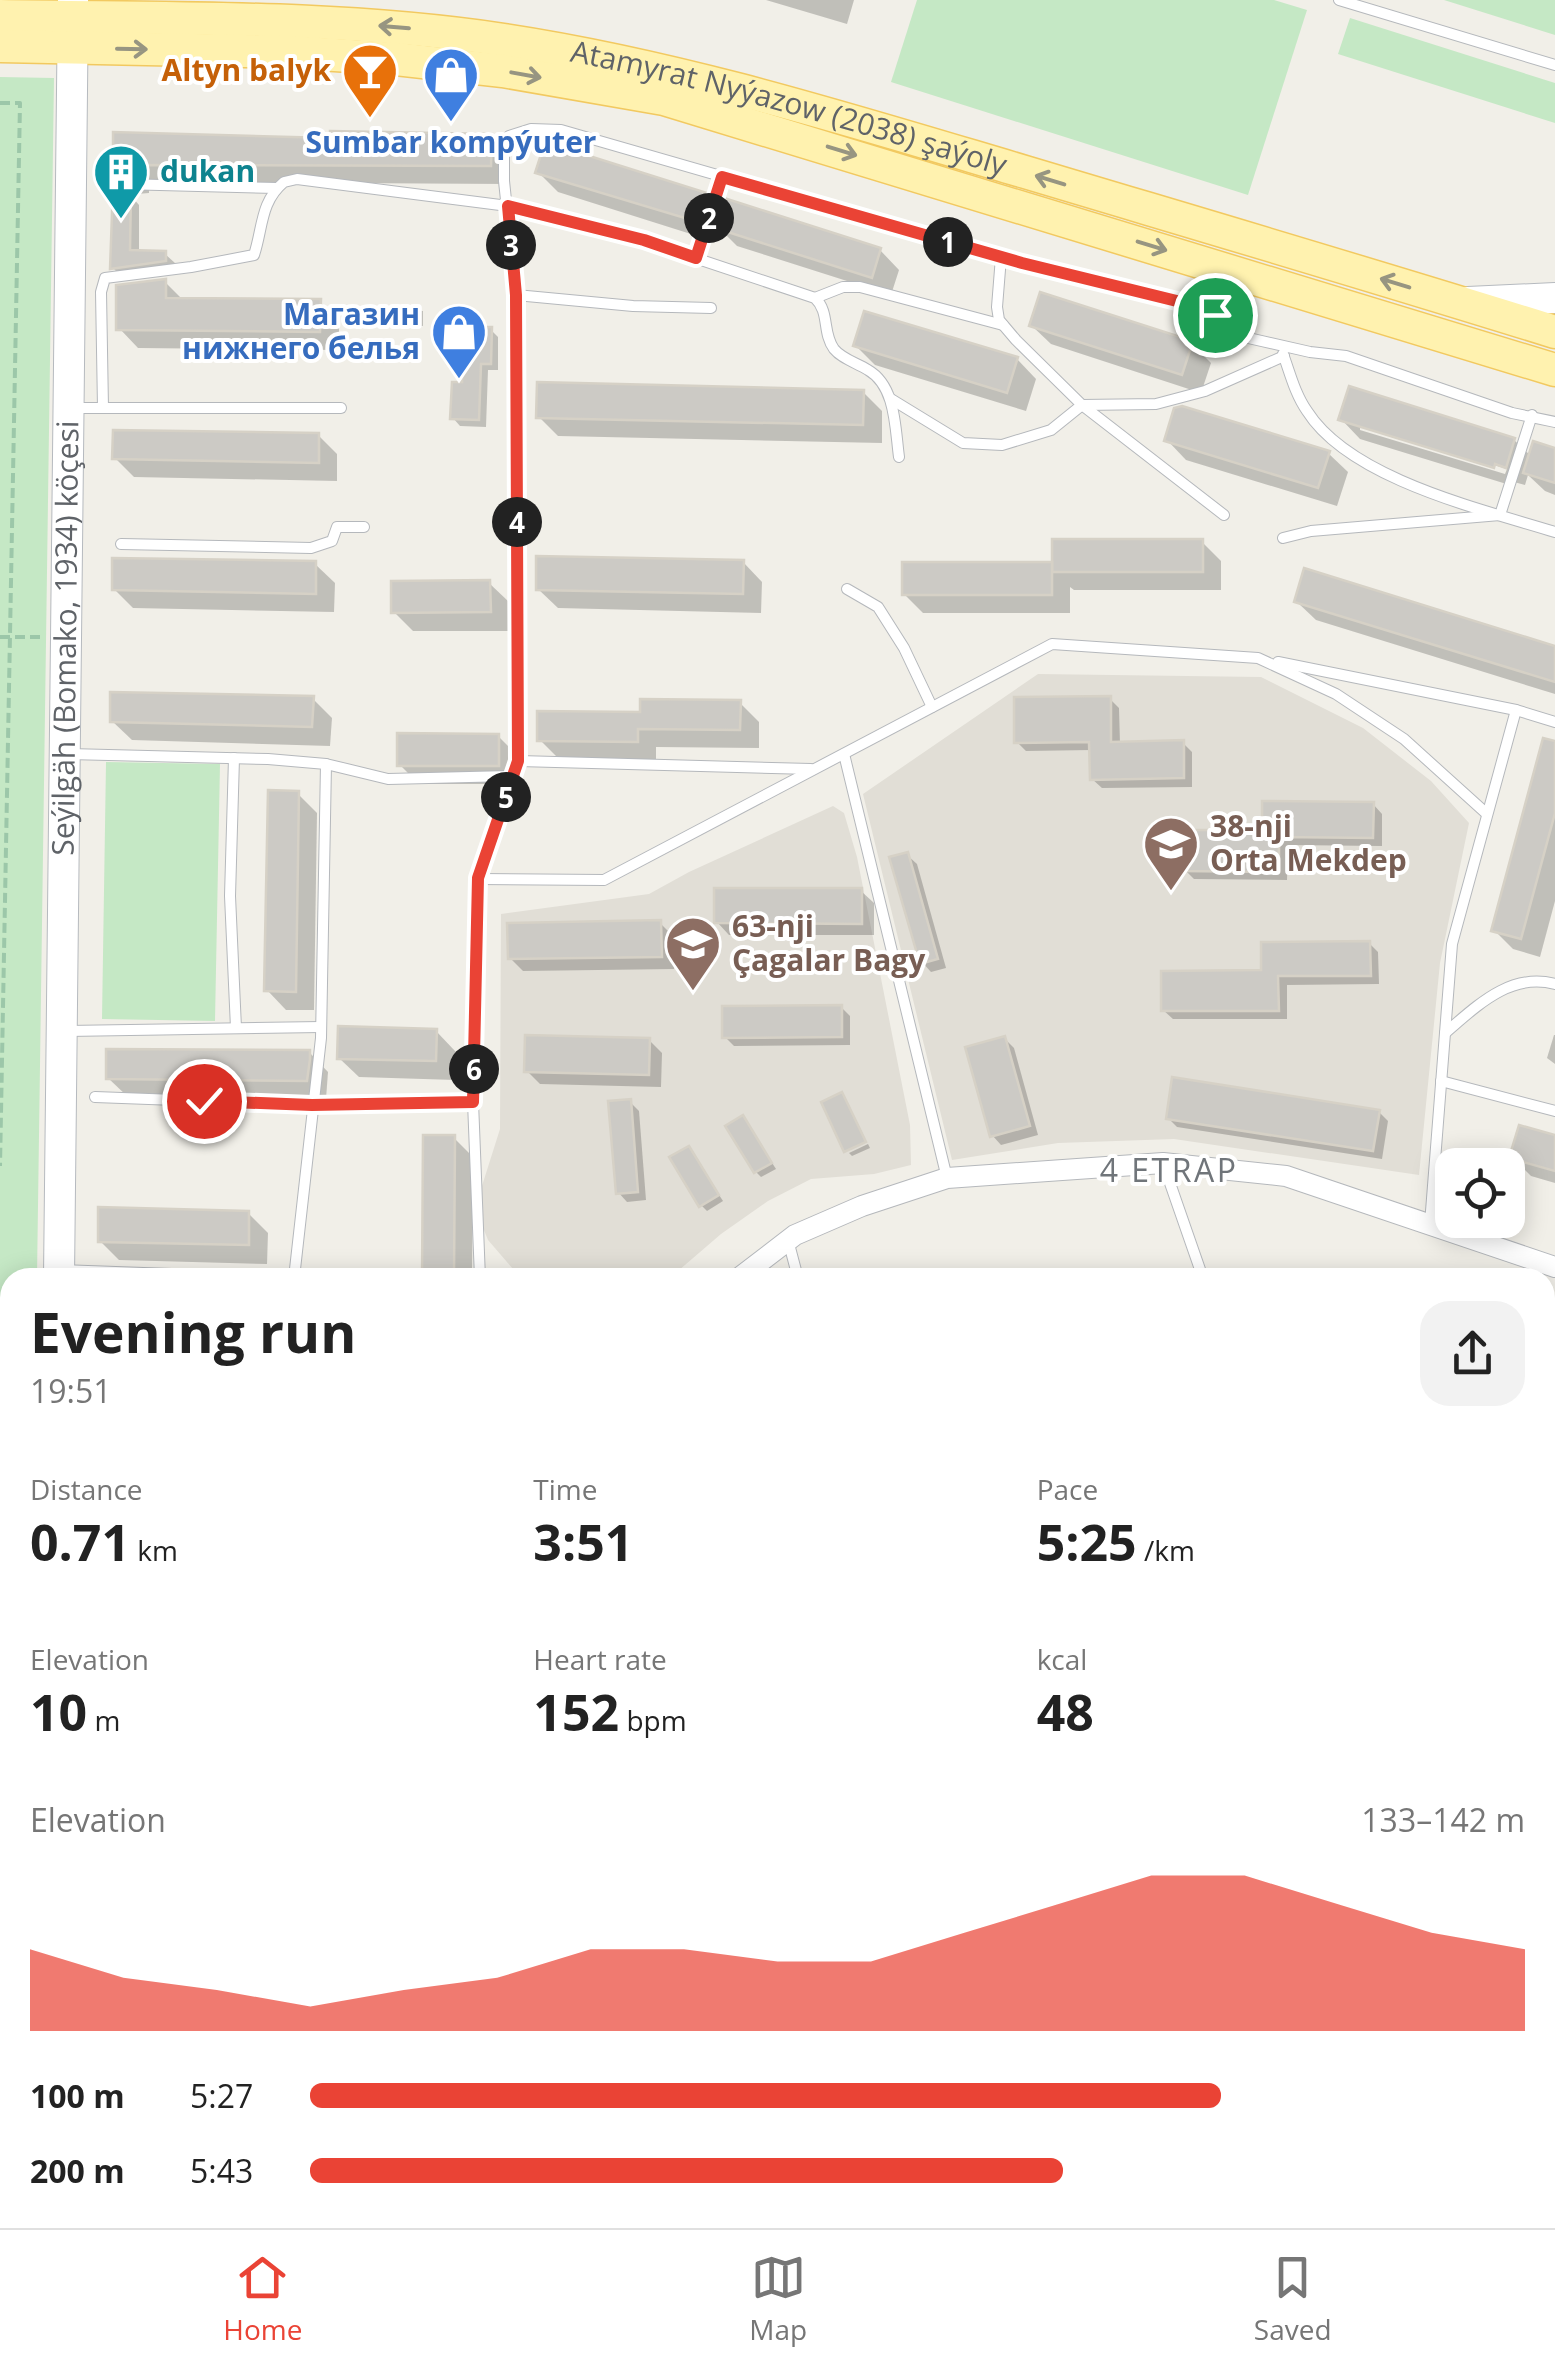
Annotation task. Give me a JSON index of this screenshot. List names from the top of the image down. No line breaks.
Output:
{"streets":{"main road":["Atamyrat Nyýazow (2038) şaýoly"],"street":["Seýilgäh (Bomako, 1934) köçesi"]},"crossings":[["Atamyrat Nyýazow (2038) şaýoly","Seýilgäh (Bomako, 1934) köçesi"]],"districts":["4 ETRAP"],"places":{"bar":["Altyn balyk"],"shop":["Sumbar kompýuter","Магазин нижнего белья"],"building":["dukan"],"school or university":["38-nji Orta Mekdep","63-nji Çagalar Bagy"]},"page":{"pins":["2","1","3","4","5","6"],"heading":["Evening run","19:51"],"stats":[["Distance","0.71 km"],["Time","3:51"],["Pace","5:25 /km"],["Elevation","10 m"],["Heart rate","152 bpm"],["kcal","48"]],"chart":["Elevation","133–142 m"],"list":[{"name":"100 m","note":"5:27"},{"name":"200 m","note":"5:43"}],"tabs":["Home","Map","Saved"]}}
